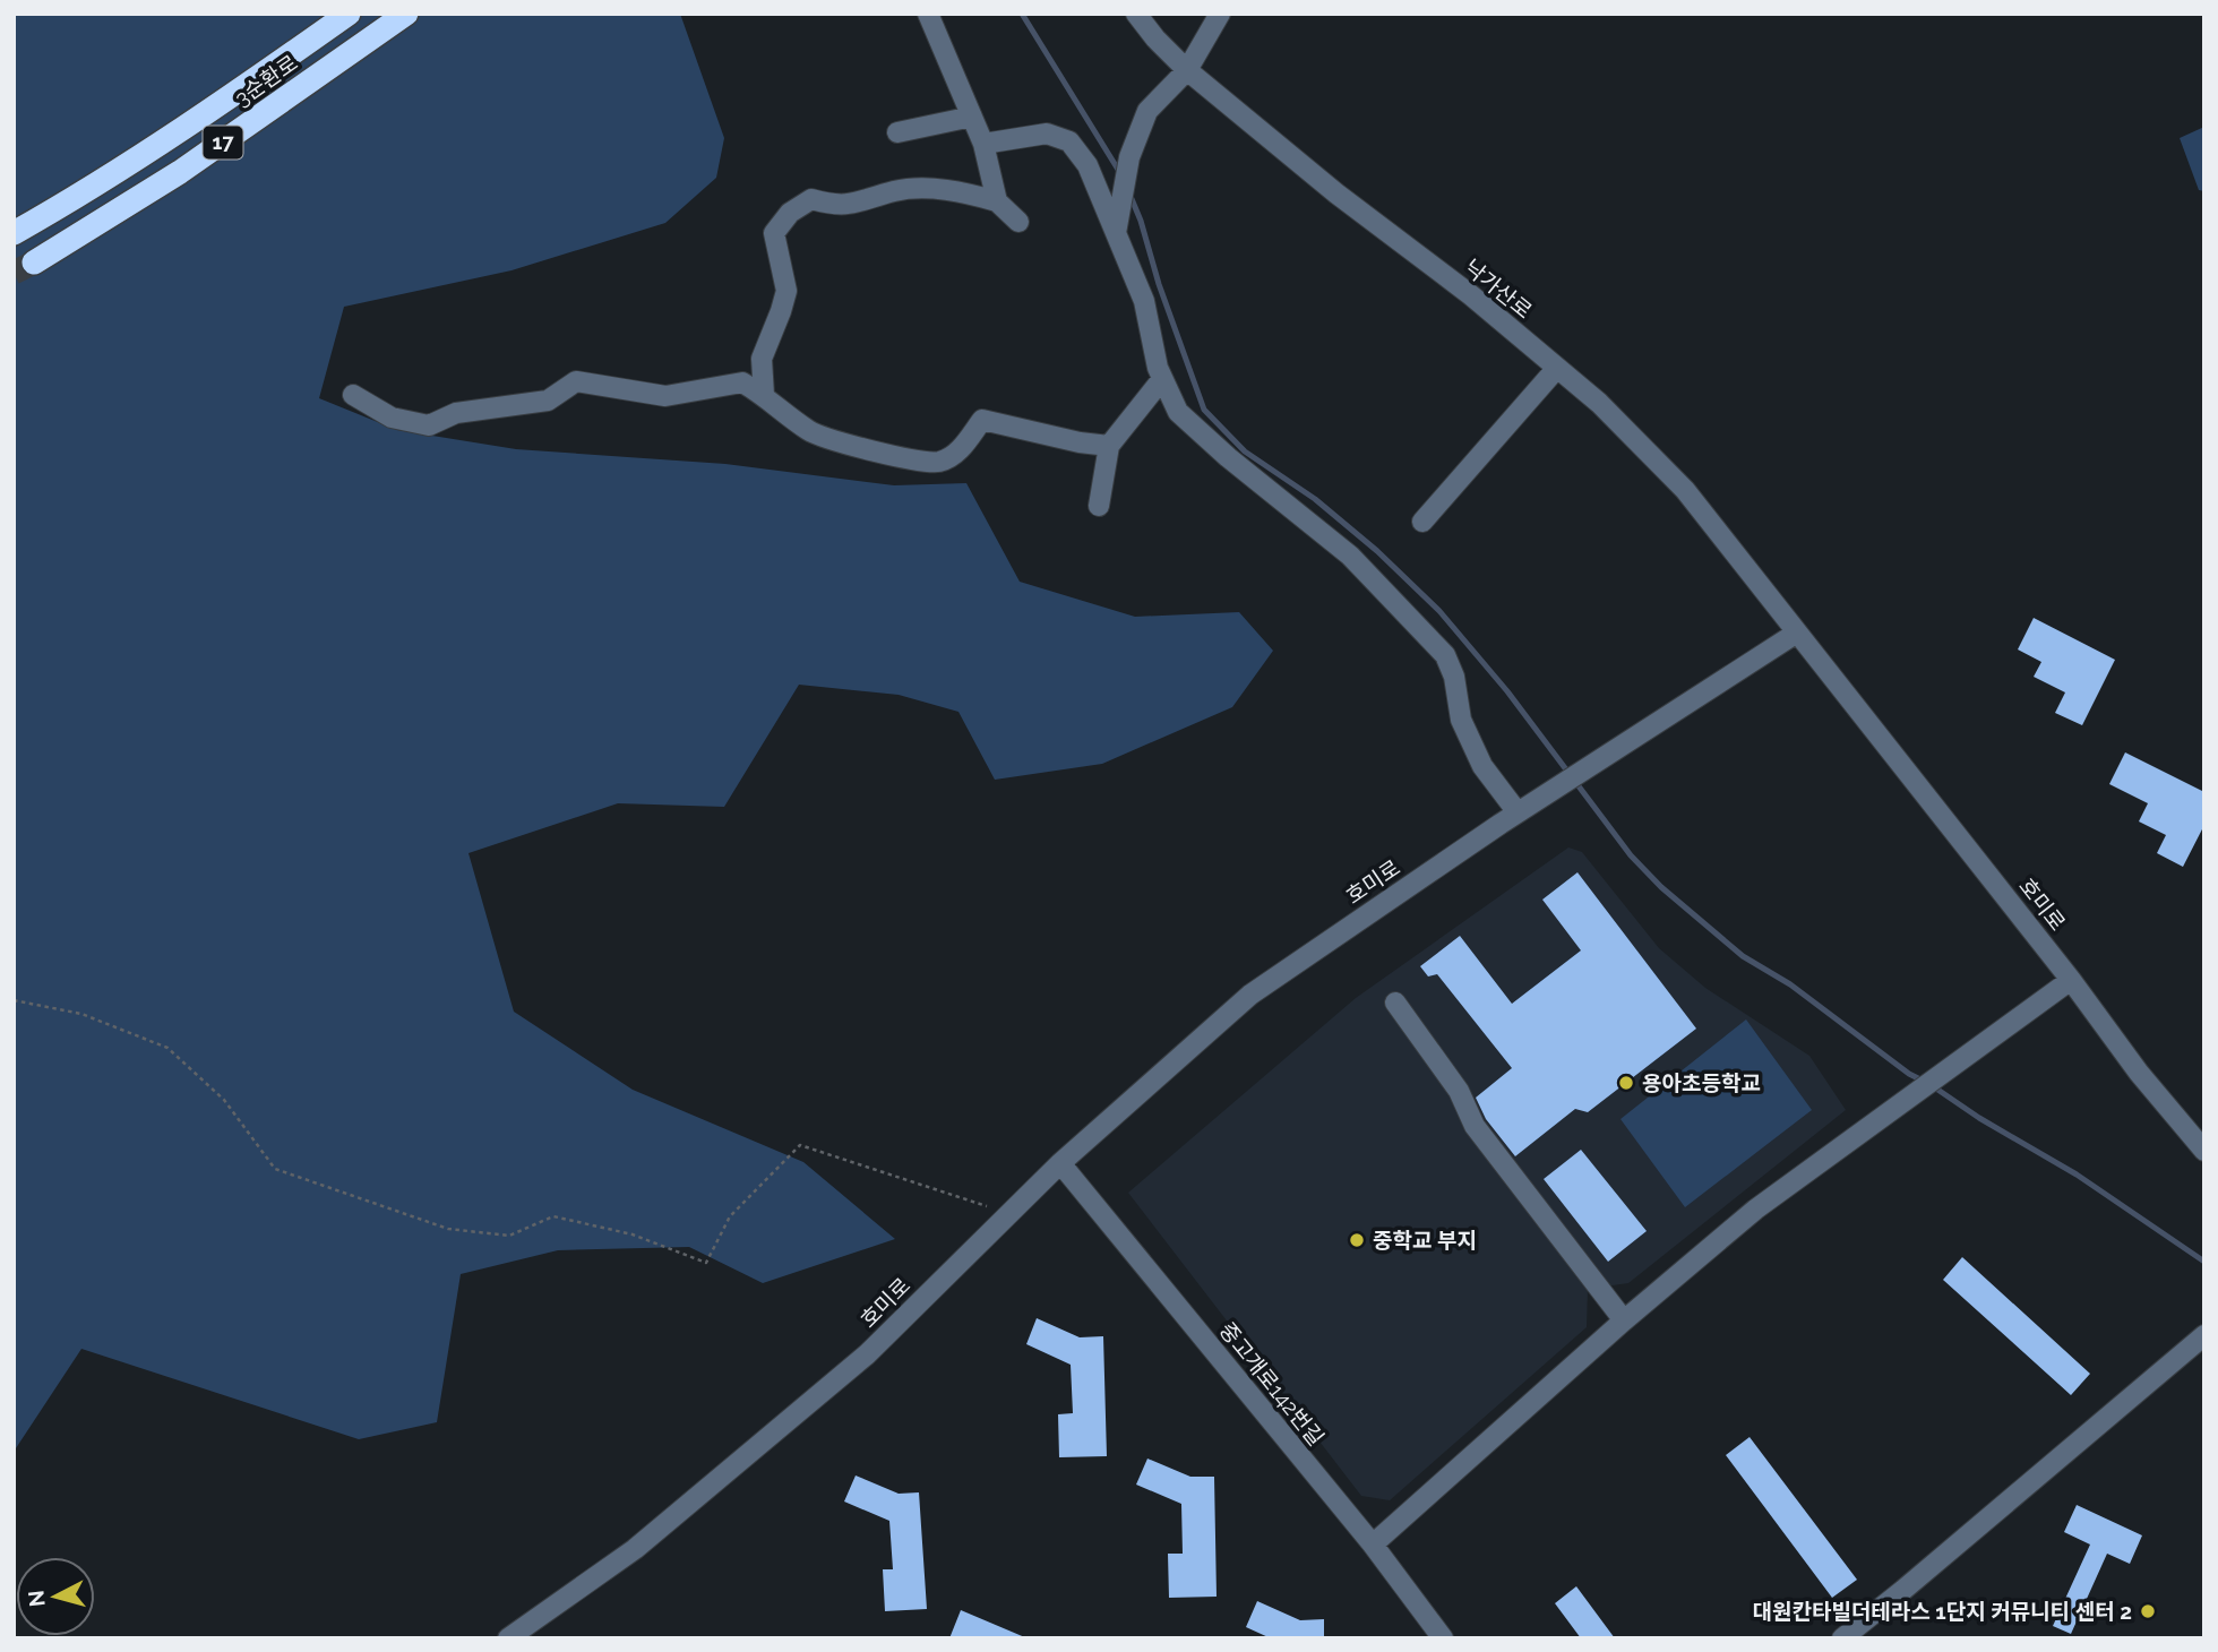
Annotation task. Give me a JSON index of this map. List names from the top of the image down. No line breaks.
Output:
{"streets":{"highway":["3순환로","17"],"street":["낙가산로","호미로","중고개로142번길"]},"crossings":[["낙가산로","호미로"],["호미로","중고개로142번길"]],"places":["용아초등학교","중학교 부지","대원칸타빌더테라스 1단지 커뮤니티 센터 2"],"north":"left"}
